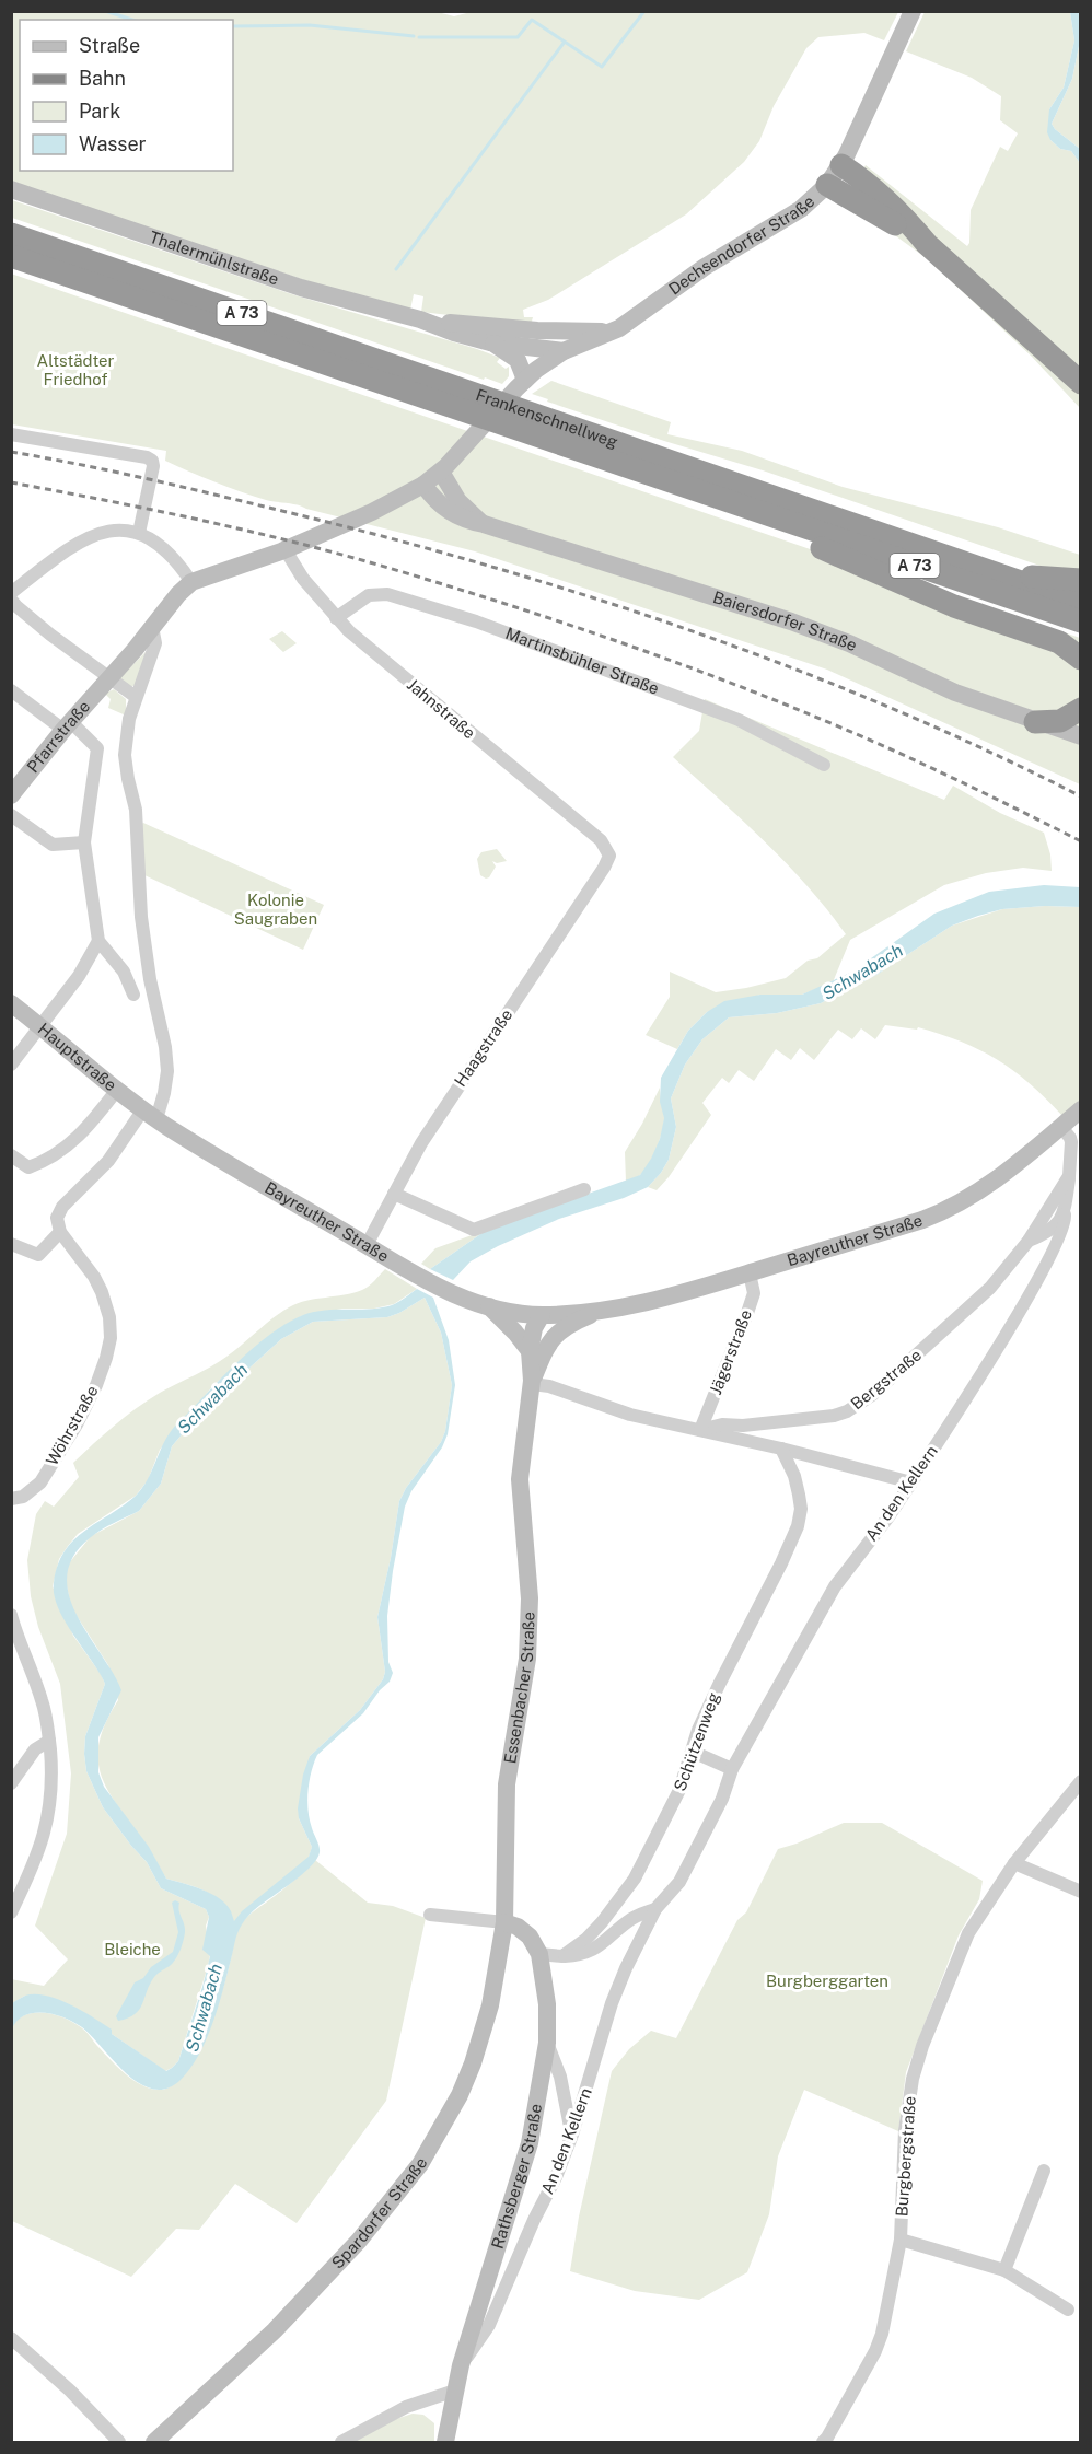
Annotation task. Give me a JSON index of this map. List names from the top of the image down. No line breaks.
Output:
{"streets":{"highway":["A 73","Frankenschnellweg"],"street":["Dechsendorfer Straße","Thalermühlstraße","Baiersdorfer Straße","Martinsbühler Straße","Jahnstraße","Pfarrstraße","Haagstraße","Hauptstraße","Bayreuther Straße","Jägerstraße","Bergstraße","Wöhrstraße","An den Kellern","Essenbacher Straße","Schützenweg","Burgbergstraße","Rathsberger Straße","Spardorfer Straße"]},"crossings":[["Dechsendorfer Straße","Thalermühlstraße"],["Martinsbühler Straße","Jahnstraße"],["Jahnstraße","Haagstraße"],["Haagstraße","Bayreuther Straße"],["Hauptstraße","Bayreuther Straße"],["Bayreuther Straße","Jägerstraße"],["Bayreuther Straße","An den Kellern"],["Bayreuther Straße","Essenbacher Straße"],["Jägerstraße","Bergstraße"],["Bergstraße","An den Kellern"],["Bergstraße","Essenbacher Straße"],["Bergstraße","Schützenweg"],["An den Kellern","Schützenweg"],["An den Kellern","Rathsberger Straße"],["Essenbacher Straße","Rathsberger Straße"],["Essenbacher Straße","Spardorfer Straße"],["Rathsberger Straße","Spardorfer Straße"]],"water":["Schwabach"],"parks":["Altstädter Friedhof","Kolonie Saugraben","Bleiche","Burgberggarten"],"legend":["Straße","Bahn","Park","Wasser"]}
